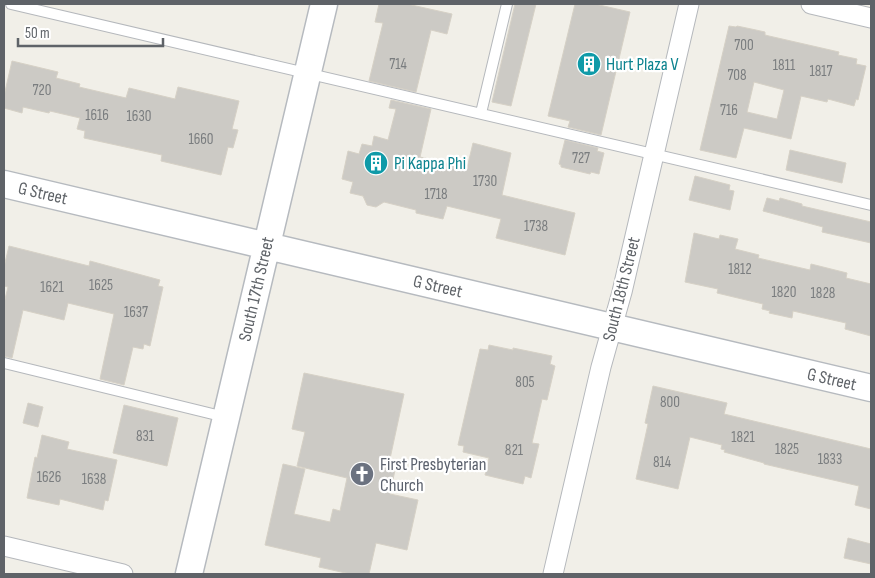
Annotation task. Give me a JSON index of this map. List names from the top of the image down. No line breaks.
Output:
{"streets":{"street":["G Street","South 17th Street","South 18th Street"]},"crossings":[["G Street","South 17th Street"],["G Street","South 18th Street"]],"places":{"building":["Hurt Plaza V","Pi Kappa Phi"],"church":["First Presbyterian Church"]},"house_numbers":["700","714","1811","1817","708","720","716","1616","1630","1660","727","1730","1718","1738","1812","1625","1621","1820","1828","1637","805","800","831","1821","1825","821","1833","814","1626","1638"],"scale_bar":"50 m"}
